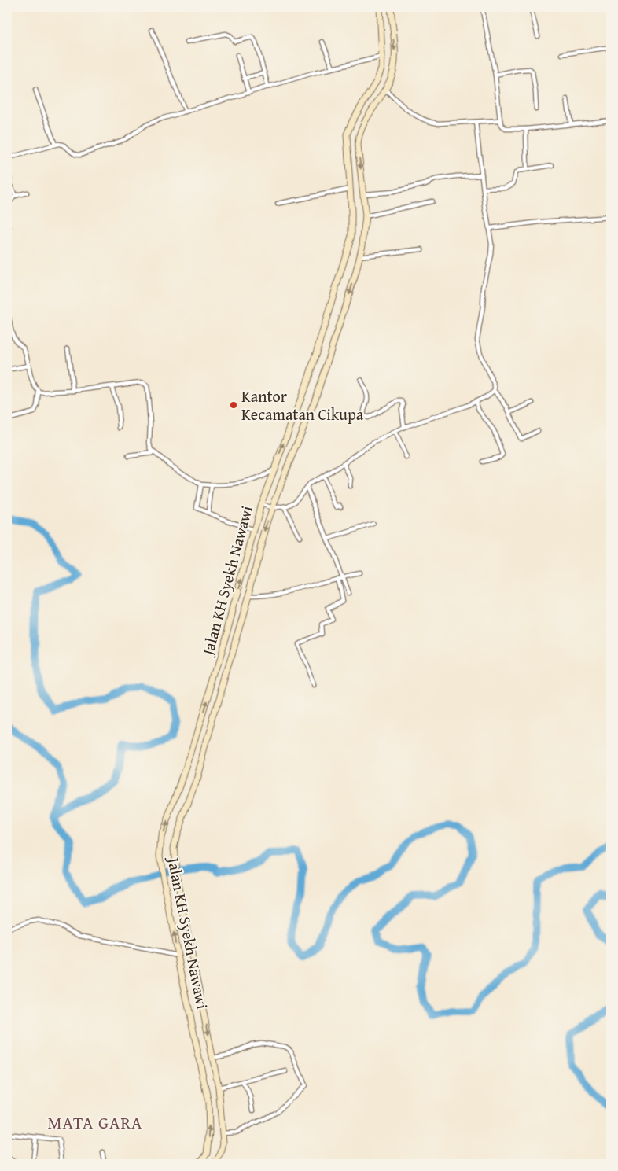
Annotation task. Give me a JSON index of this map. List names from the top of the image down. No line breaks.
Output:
{"streets":{"main road":["Jalan KH Syekh Nawawi"]},"districts":["MATA GARA"],"places":["Kantor Kecamatan Cikupa"]}
